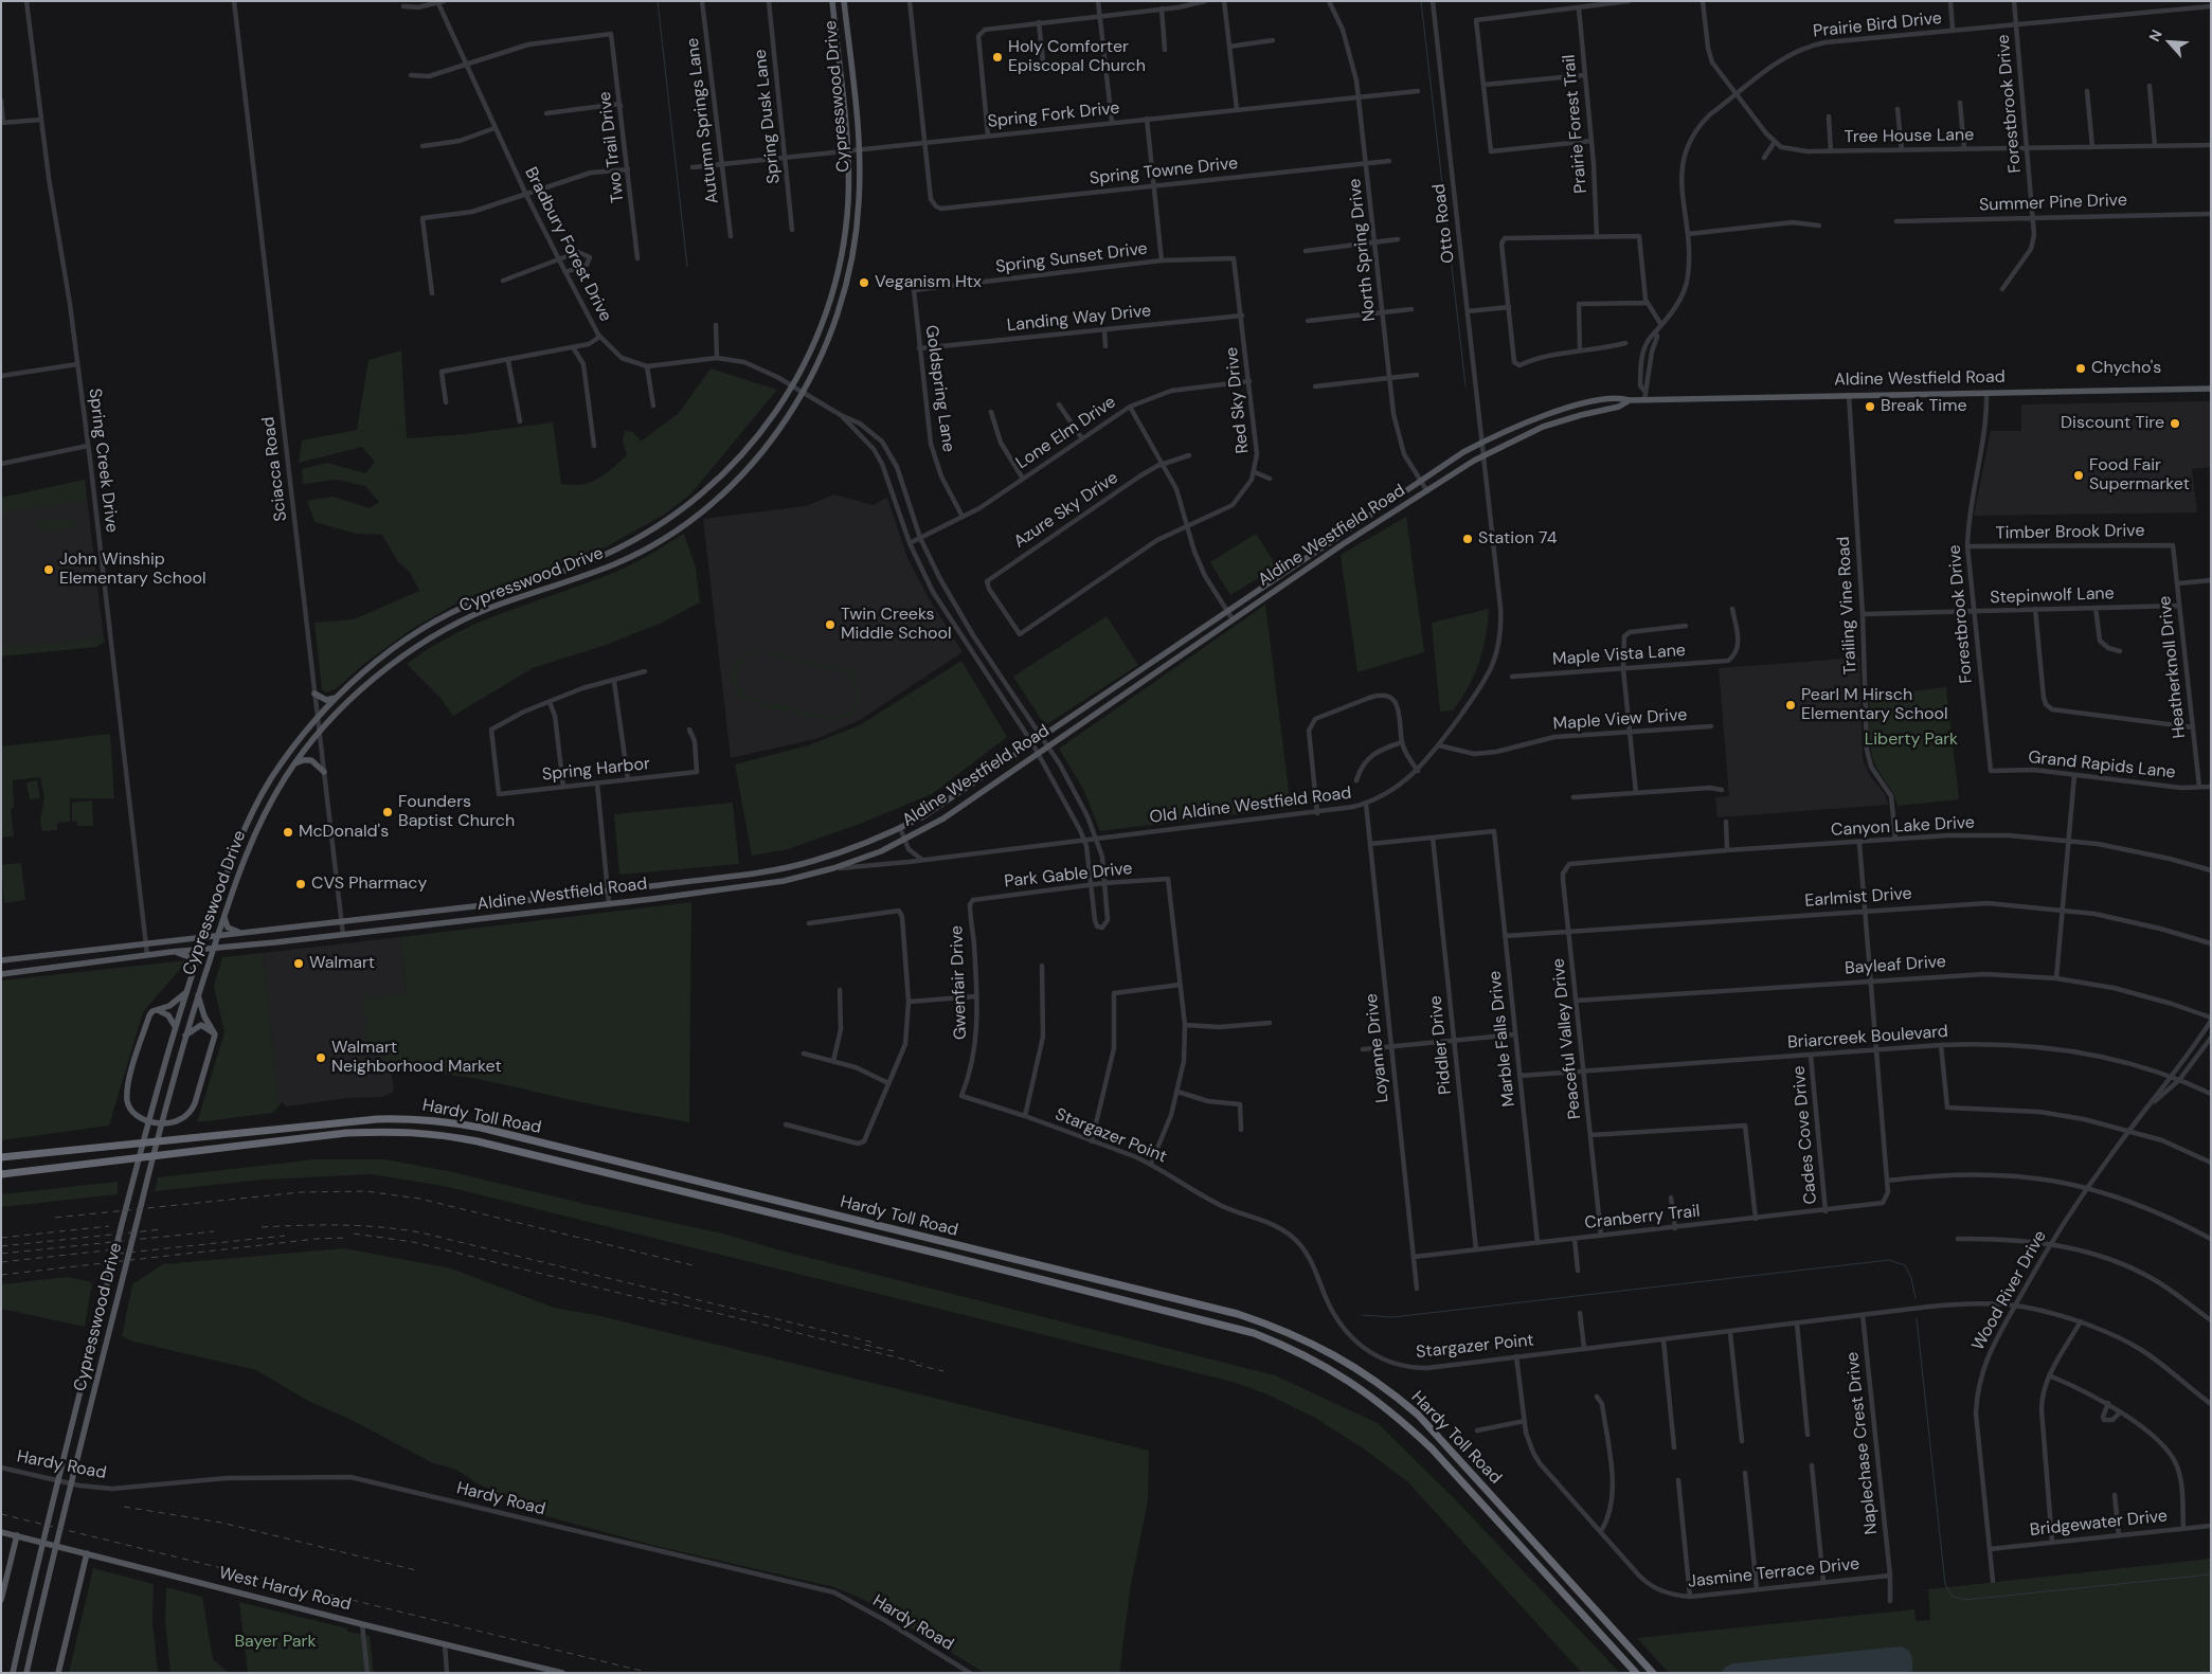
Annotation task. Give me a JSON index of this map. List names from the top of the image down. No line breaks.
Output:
{"streets":{"highway":["Hardy Toll Road"],"main road":["Cypresswood Drive","Aldine Westfield Road","West Hardy Road"],"street":["Prairie Bird Drive","Forestbrook Drive","Spring Fork Drive","Spring Dusk Lane","Autumn Springs Lane","Prairie Forest Trail","Tree House Lane","Two Trail Drive","Spring Towne Drive","Summer Pine Drive","Otto Road","Bradbury Forest Drive","North Spring Drive","Spring Sunset Drive","Landing Way Drive","Goldspring Lane","Red Sky Drive","Lone Elm Drive","Spring Creek Drive","Sciacca Road","Azure Sky Drive","Timber Brook Drive","Stepinwolf Lane","Trailing Vine Road","Maple Vista Lane","Heatherknoll Drive","Maple View Drive","Grand Rapids Lane","Spring Harbor","Old Aldine Westfield Road","Canyon Lake Drive","Park Gable Drive","Earlmist Drive","Bayleaf Drive","Gwenfair Drive","Briarcreek Boulevard","Marble Falls Drive","Peaceful Valley Drive","Piddler Drive","Loyanne Drive","Cades Cove Drive","Stargazer Point","Cranberry Trail","Wood River Drive","Naplechase Crest Drive","Hardy Road","Bridgewater Drive","Jasmine Terrace Drive"]},"crossings":[["Prairie Bird Drive","Forestbrook Drive"],["Prairie Bird Drive","Aldine Westfield Road"],["Cypresswood Drive","Spring Fork Drive"],["Cypresswood Drive","Bradbury Forest Drive"],["Cypresswood Drive","Aldine Westfield Road"],["Cypresswood Drive","Sciacca Road"],["Forestbrook Drive","Tree House Lane"],["Forestbrook Drive","Summer Pine Drive"],["Forestbrook Drive","Aldine Westfield Road"],["Forestbrook Drive","Timber Brook Drive"],["Forestbrook Drive","Stepinwolf Lane"],["Forestbrook Drive","Grand Rapids Lane"],["Spring Fork Drive","Spring Dusk Lane"],["Spring Fork Drive","Autumn Springs Lane"],["Spring Fork Drive","Spring Towne Drive"],["Spring Fork Drive","North Spring Drive"],["Two Trail Drive","Bradbury Forest Drive"],["Spring Towne Drive","North Spring Drive"],["Otto Road","Aldine Westfield Road"],["Otto Road","Old Aldine Westfield Road"],["North Spring Drive","Aldine Westfield Road"],["Spring Sunset Drive","Goldspring Lane"],["Spring Sunset Drive","Red Sky Drive"],["Landing Way Drive","Goldspring Lane"],["Landing Way Drive","Red Sky Drive"],["Aldine Westfield Road","Spring Creek Drive"],["Aldine Westfield Road","Sciacca Road"],["Aldine Westfield Road","Trailing Vine Road"],["Aldine Westfield Road","Old Aldine Westfield Road"],["Goldspring Lane","Lone Elm Drive"],["Red Sky Drive","Lone Elm Drive"],["Red Sky Drive","Azure Sky Drive"],["Timber Brook Drive","Heatherknoll Drive"],["Stepinwolf Lane","Trailing Vine Road"],["Stepinwolf Lane","Heatherknoll Drive"],["Trailing Vine Road","Canyon Lake Drive"],["Heatherknoll Drive","Grand Rapids Lane"],["Maple View Drive","Old Aldine Westfield Road"],["Old Aldine Westfield Road","Loyanne Drive"],["Canyon Lake Drive","Peaceful Valley Drive"],["Park Gable Drive","Gwenfair Drive"],["Earlmist Drive","Marble Falls Drive"],["Earlmist Drive","Peaceful Valley Drive"],["Bayleaf Drive","Peaceful Valley Drive"],["Bayleaf Drive","Wood River Drive"],["Gwenfair Drive","Stargazer Point"],["Briarcreek Boulevard","Marble Falls Drive"],["Briarcreek Boulevard","Peaceful Valley Drive"],["Briarcreek Boulevard","Cades Cove Drive"],["Briarcreek Boulevard","Wood River Drive"],["Marble Falls Drive","Piddler Drive"],["Marble Falls Drive","Cranberry Trail"],["Peaceful Valley Drive","Cranberry Trail"],["Piddler Drive","Cranberry Trail"],["Loyanne Drive","Cranberry Trail"],["Cades Cove Drive","Cranberry Trail"],["Stargazer Point","Wood River Drive"],["Stargazer Point","Naplechase Crest Drive"],["Stargazer Point","Jasmine Terrace Drive"],["Wood River Drive","Bridgewater Drive"],["Naplechase Crest Drive","Jasmine Terrace Drive"]],"parks":["Liberty Park","Bayer Park"],"places":["Holy Comforter Episcopal Church","Veganism Htx","Chycho's","Break Time","Discount Tire","Food Fair Supermarket","Station 74","John Winship Elementary School","Twin Creeks Middle School","Pearl M Hirsch Elementary School","Founders Baptist Church","McDonald's","CVS Pharmacy","Walmart","Walmart Neighborhood Market"],"north":"top left"}
